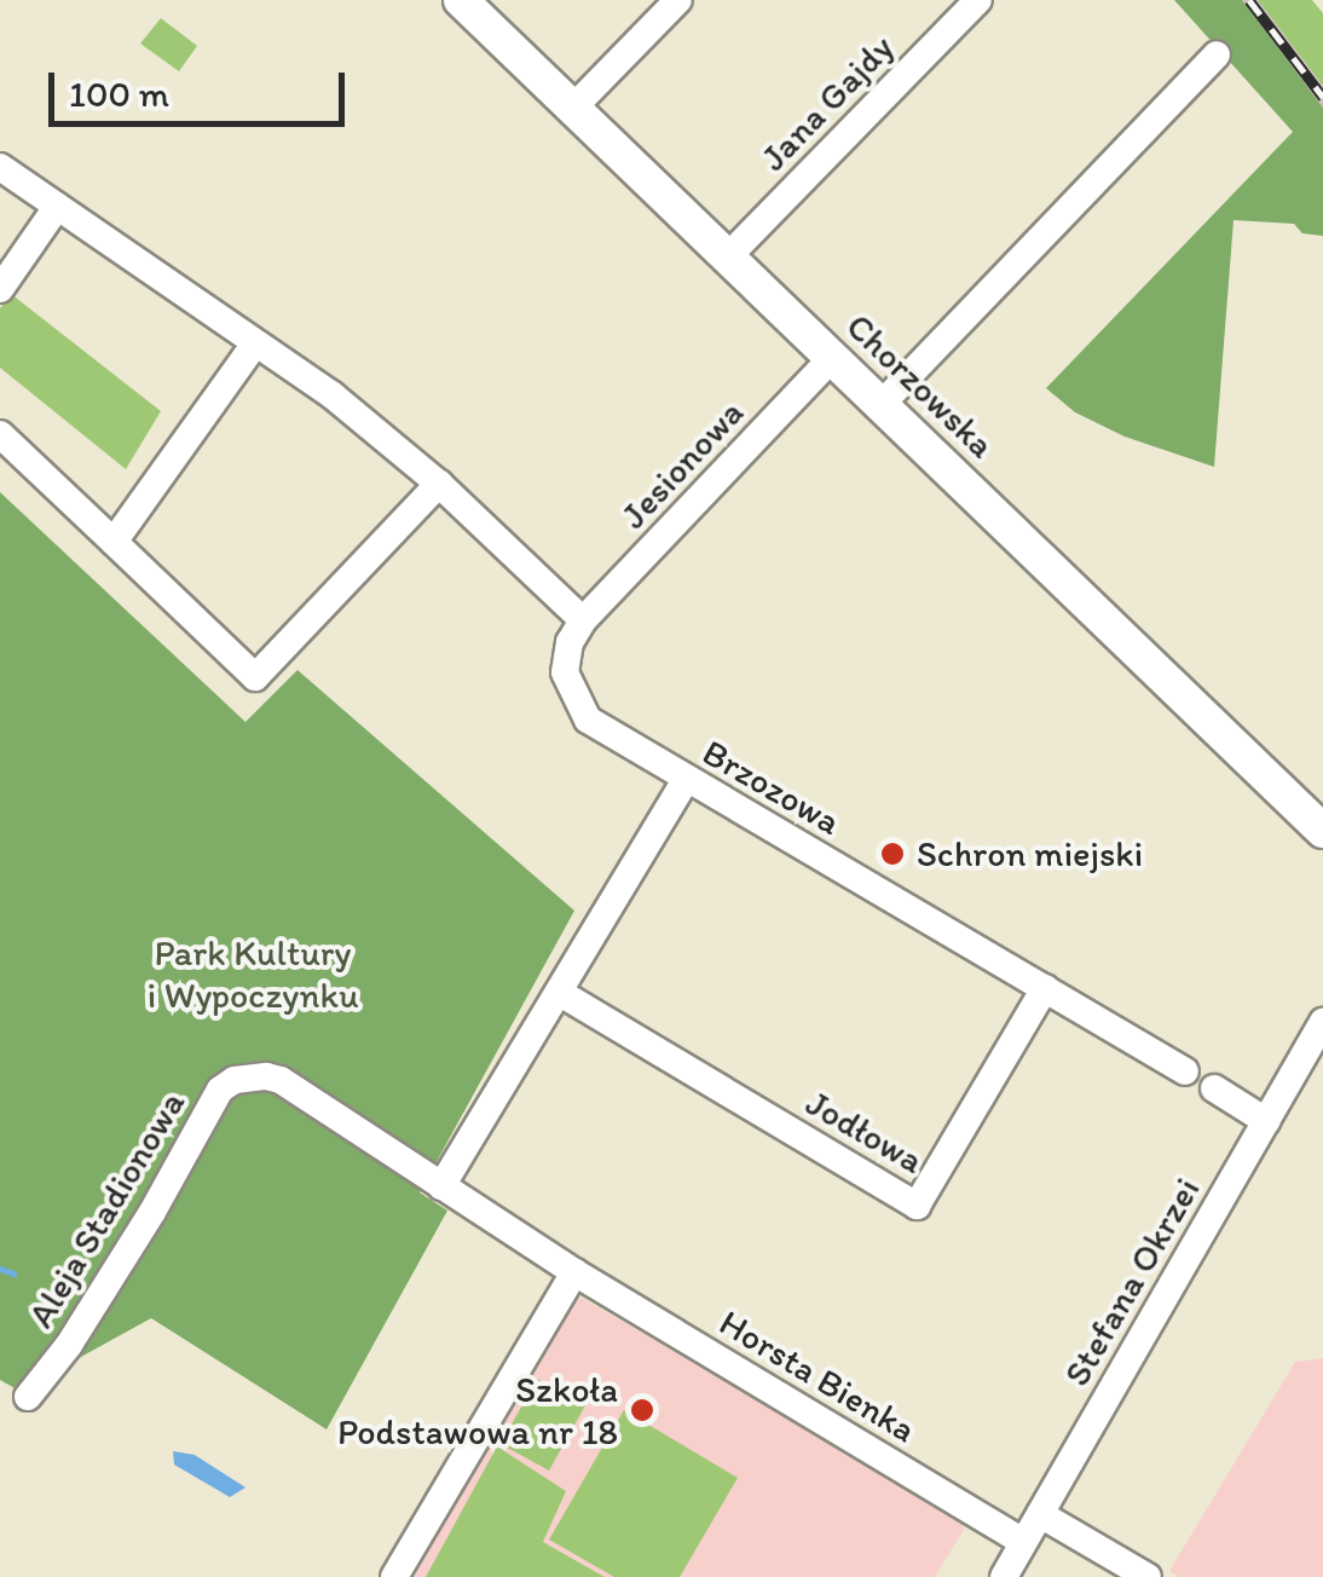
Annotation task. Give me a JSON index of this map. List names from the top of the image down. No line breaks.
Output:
{"streets":{"main road":["Chorzowska"],"street":["Jana Gajdy","Jesionowa","Brzozowa","Jodłowa","Aleja Stadionowa","Stefana Okrzei","Horsta Bienka"]},"crossings":[["Jana Gajdy","Chorzowska"],["Chorzowska","Jesionowa"],["Jesionowa","Brzozowa"],["Brzozowa","Jodłowa"],["Aleja Stadionowa","Horsta Bienka"],["Stefana Okrzei","Horsta Bienka"]],"parks":["Park Kultury i Wypoczynku"],"places":["Schron miejski","Szkoła Podstawowa nr 18"],"scale_bar":"100 m"}
